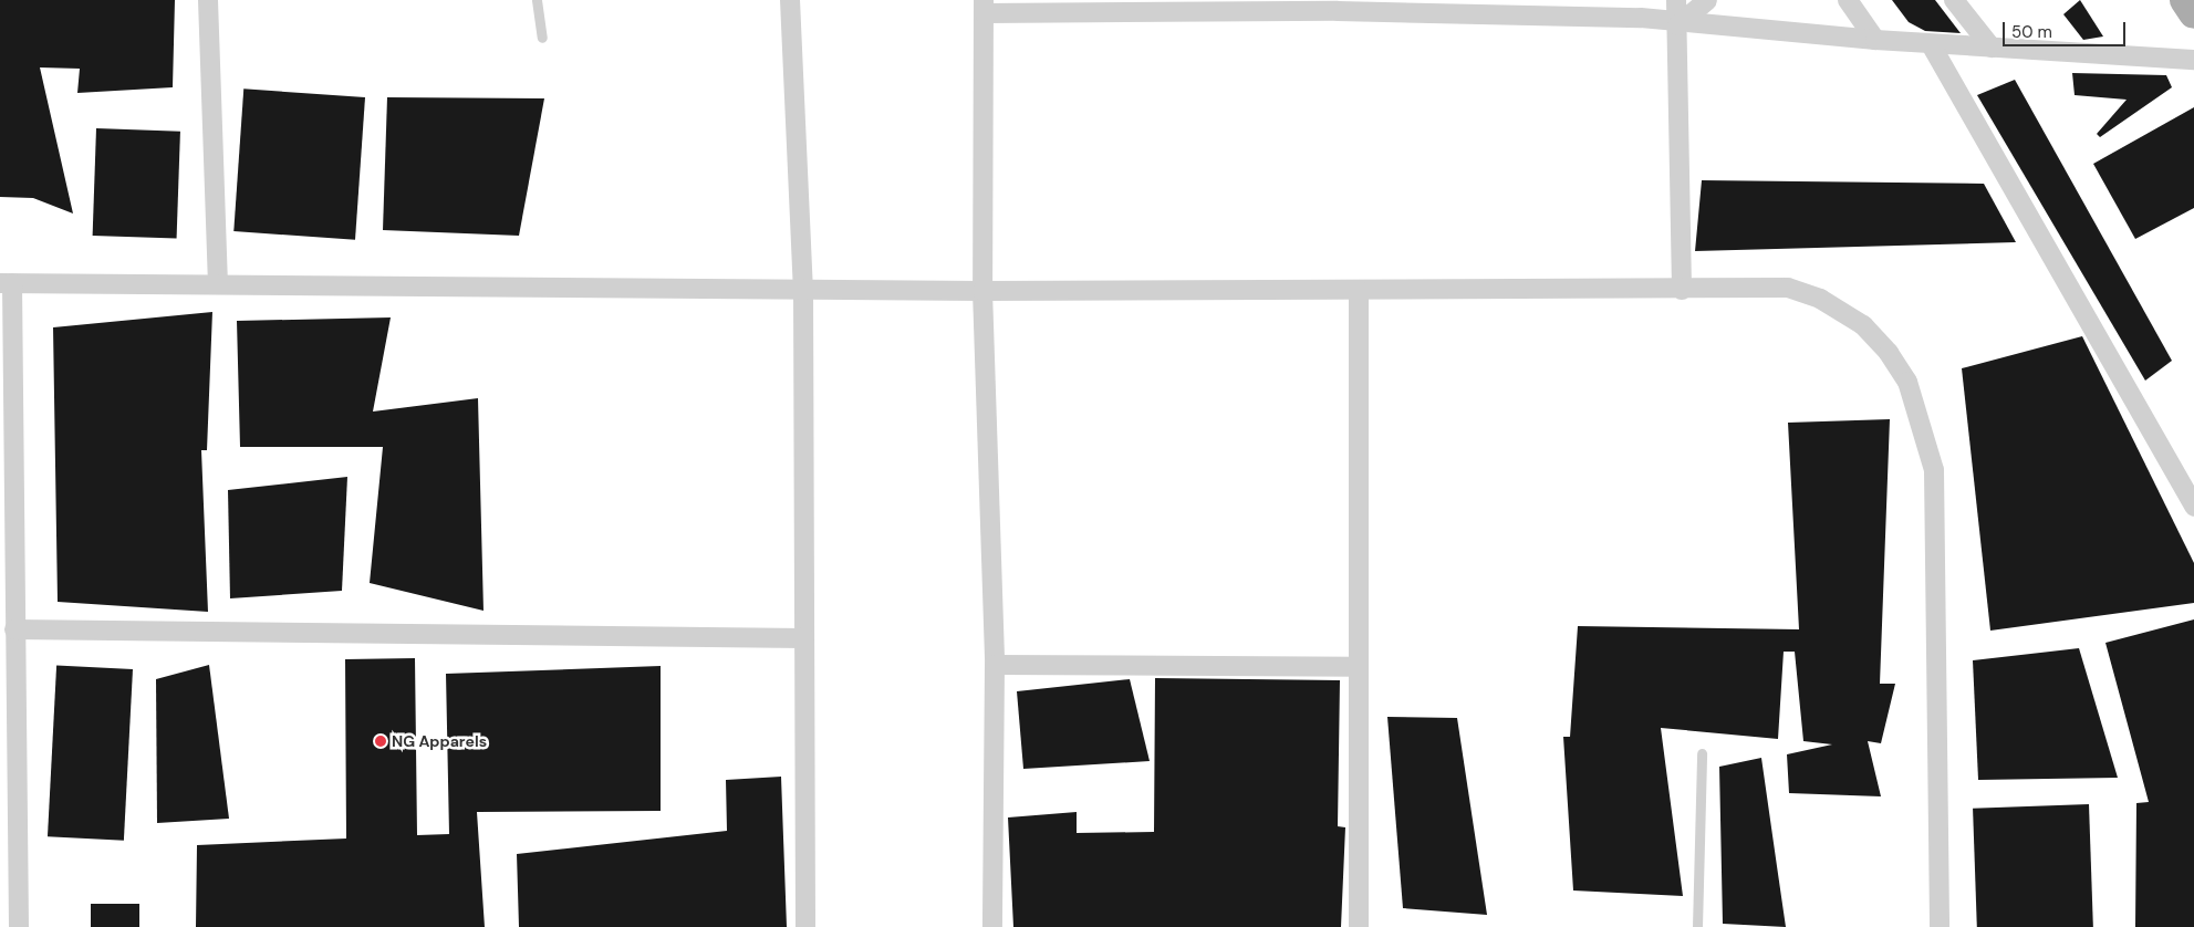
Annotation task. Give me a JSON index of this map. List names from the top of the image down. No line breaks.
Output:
{"places":["NG Apparels"],"scale_bar":"50 m"}
